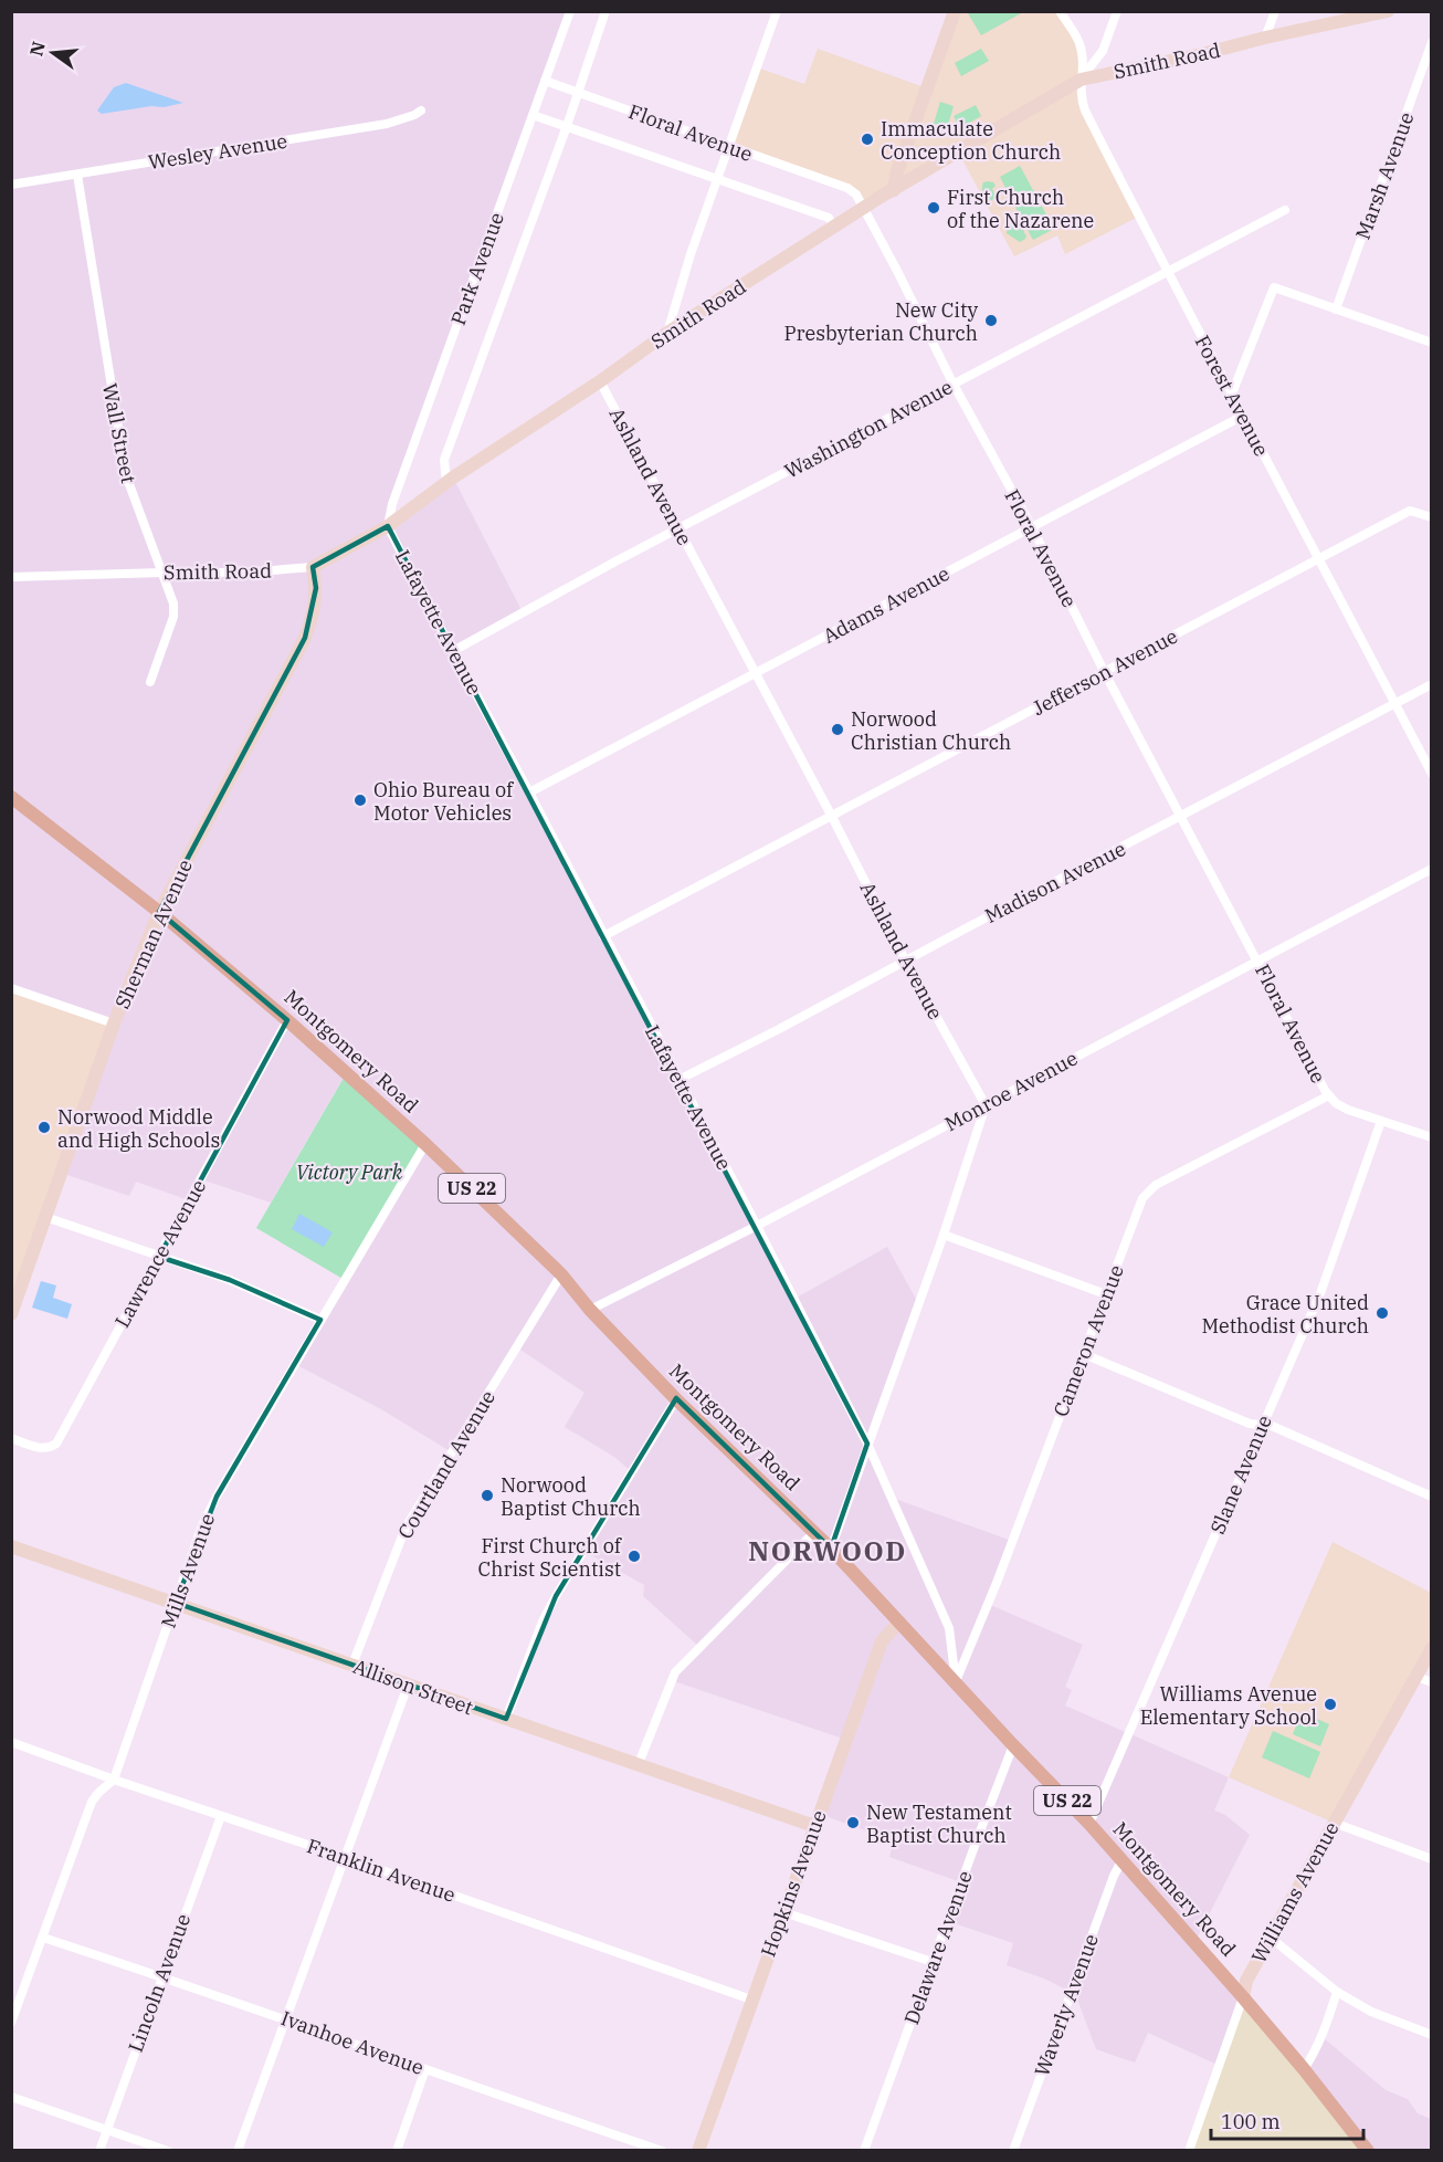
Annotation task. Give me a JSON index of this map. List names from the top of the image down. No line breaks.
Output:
{"streets":{"main road":["Montgomery Road","US 22"],"street":["Smith Road","Floral Avenue","Wesley Avenue","Marsh Avenue","Park Avenue","Forest Avenue","Washington Avenue","Wall Street","Ashland Avenue","Adams Avenue","Lafayette Avenue","Jefferson Avenue","Madison Avenue","Sherman Avenue","Monroe Avenue","Lawrence Avenue","Cameron Avenue","Courtland Avenue","Slane Avenue","Mills Avenue","Allison Street","Franklin Avenue","Hopkins Avenue","Williams Avenue","Delaware Avenue","Lincoln Avenue","Waverly Avenue","Ivanhoe Avenue"]},"crossings":[["Smith Road","Floral Avenue"],["Smith Road","Park Avenue"],["Smith Road","Forest Avenue"],["Smith Road","Wall Street"],["Smith Road","Ashland Avenue"],["Smith Road","Lafayette Avenue"],["Smith Road","Sherman Avenue"],["Floral Avenue","Park Avenue"],["Floral Avenue","Washington Avenue"],["Floral Avenue","Adams Avenue"],["Floral Avenue","Jefferson Avenue"],["Floral Avenue","Madison Avenue"],["Floral Avenue","Monroe Avenue"],["Floral Avenue","Cameron Avenue"],["Floral Avenue","Slane Avenue"],["Wesley Avenue","Wall Street"],["Park Avenue","Lafayette Avenue"],["Forest Avenue","Washington Avenue"],["Forest Avenue","Adams Avenue"],["Forest Avenue","Jefferson Avenue"],["Forest Avenue","Madison Avenue"],["Washington Avenue","Ashland Avenue"],["Washington Avenue","Lafayette Avenue"],["Ashland Avenue","Adams Avenue"],["Ashland Avenue","Jefferson Avenue"],["Ashland Avenue","Madison Avenue"],["Ashland Avenue","Monroe Avenue"],["Adams Avenue","Lafayette Avenue"],["Lafayette Avenue","Jefferson Avenue"],["Lafayette Avenue","Madison Avenue"],["Lafayette Avenue","Montgomery Road"],["Lafayette Avenue","Monroe Avenue"],["Lafayette Avenue","Cameron Avenue"],["Sherman Avenue","Montgomery Road"],["Montgomery Road","Monroe Avenue"],["Montgomery Road","Lawrence Avenue"],["Montgomery Road","Cameron Avenue"],["Montgomery Road","Courtland Avenue"],["Montgomery Road","Slane Avenue"],["Montgomery Road","Mills Avenue"],["Montgomery Road","Hopkins Avenue"],["Montgomery Road","Williams Avenue"],["Montgomery Road","Delaware Avenue"],["Montgomery Road","Waverly Avenue"],["Courtland Avenue","Allison Street"],["Mills Avenue","Allison Street"],["Mills Avenue","Franklin Avenue"],["Mills Avenue","Ivanhoe Avenue"],["Allison Street","Hopkins Avenue"],["Franklin Avenue","Hopkins Avenue"],["Franklin Avenue","Lincoln Avenue"],["Lincoln Avenue","Ivanhoe Avenue"]],"districts":["NORWOOD"],"parks":["Victory Park"],"places":["Immaculate Conception Church","First Church of the Nazarene","New City Presbyterian Church","Norwood Christian Church","Ohio Bureau of Motor Vehicles","Norwood Middle and High Schools","Grace United Methodist Church","Norwood Baptist Church","First Church of Christ Scientist","Williams Avenue Elementary School","New Testament Baptist Church"],"scale_bar":"100 m","north":"left"}
